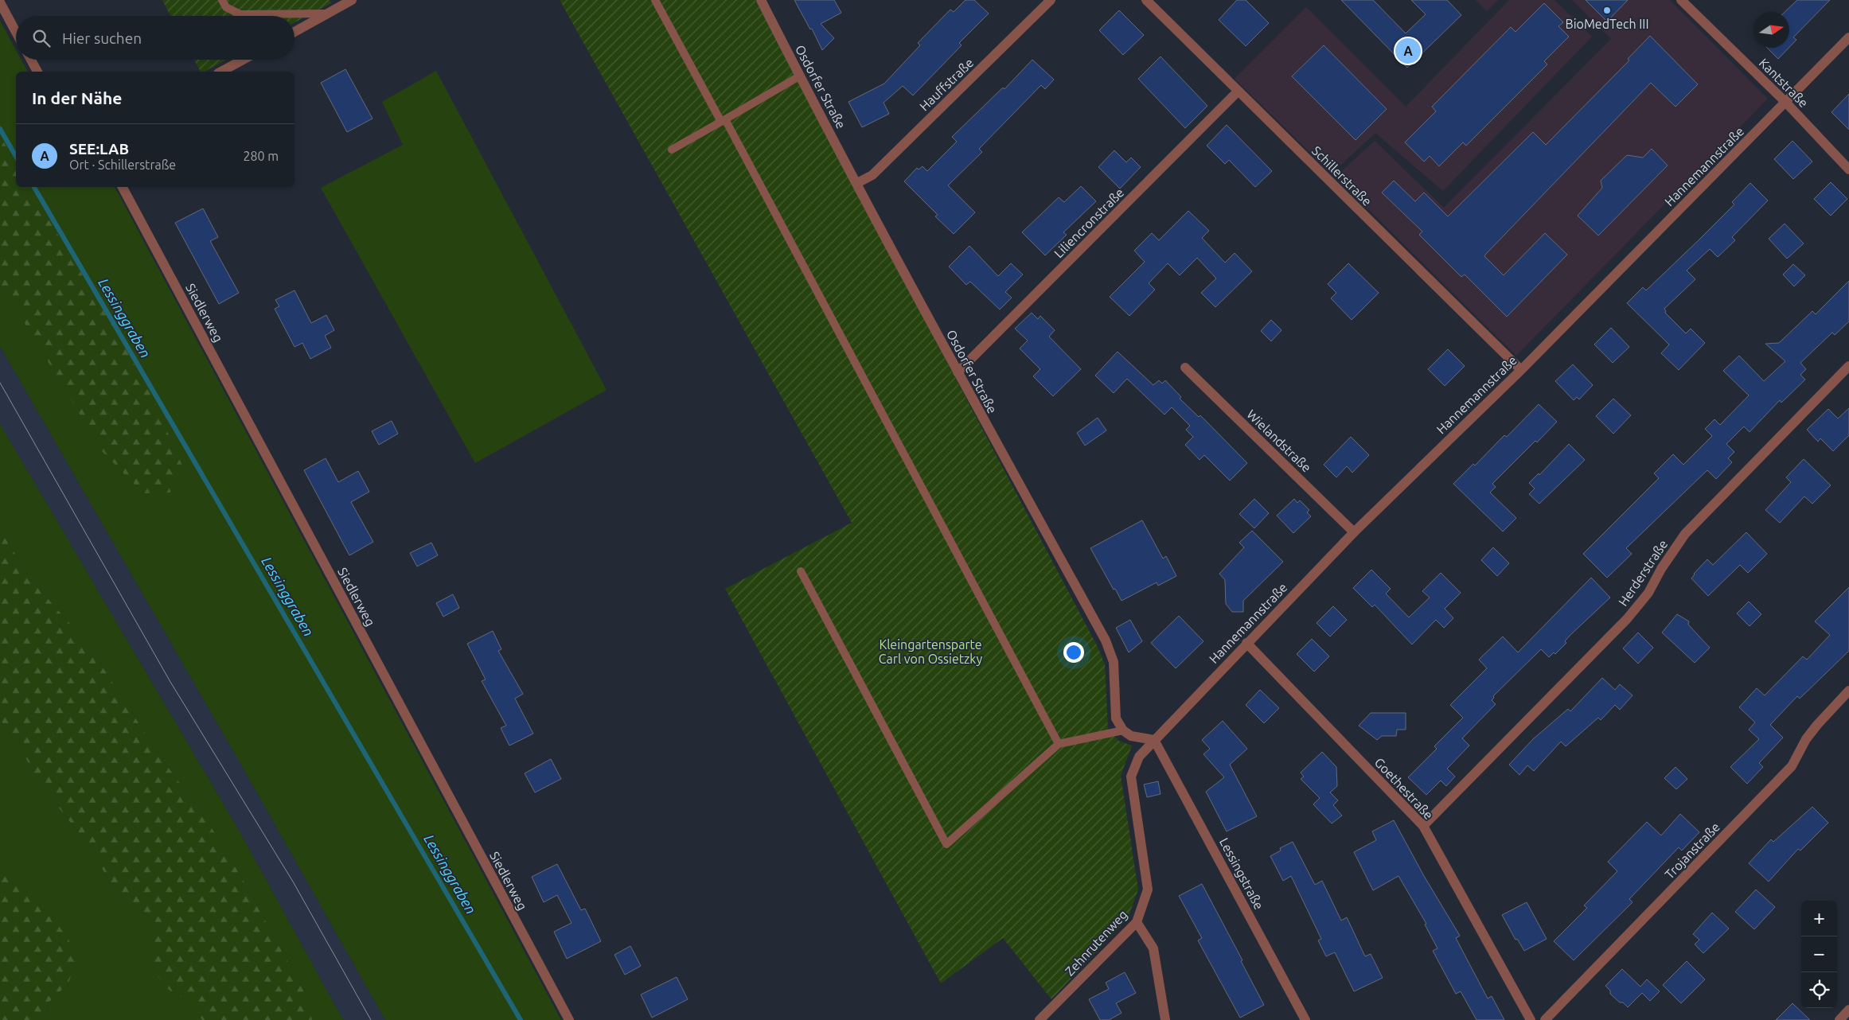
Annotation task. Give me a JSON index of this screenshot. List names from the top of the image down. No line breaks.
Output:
{"streets":{"street":["Kantstraße","Hauffstraße","Osdorfer Straße","Hannemannstraße","Schillerstraße","Liliencronstraße","Siedlerweg","Wielandstraße","Herderstraße","Goethestraße","Trojanstraße","Lessingstraße","Zehnrutenweg"]},"crossings":[["Kantstraße","Hannemannstraße"],["Hauffstraße","Osdorfer Straße"],["Osdorfer Straße","Liliencronstraße"],["Hannemannstraße","Schillerstraße"],["Hannemannstraße","Wielandstraße"],["Hannemannstraße","Goethestraße"],["Hannemannstraße","Lessingstraße"],["Hannemannstraße","Zehnrutenweg"],["Schillerstraße","Liliencronstraße"],["Herderstraße","Goethestraße"]],"water":["Lessinggraben"],"parks":["Kleingartensparte Carl von Ossietzky"],"places":["BioMedTech III"],"north":"right","page":{"search":"Hier suchen","pins":"A","heading":"In der Nähe","list":[{"mark":"A","name":"SEE:LAB","note":"Ort · Schillerstraße","value":"280 m"}],"map_buttons":["+","−"]}}
